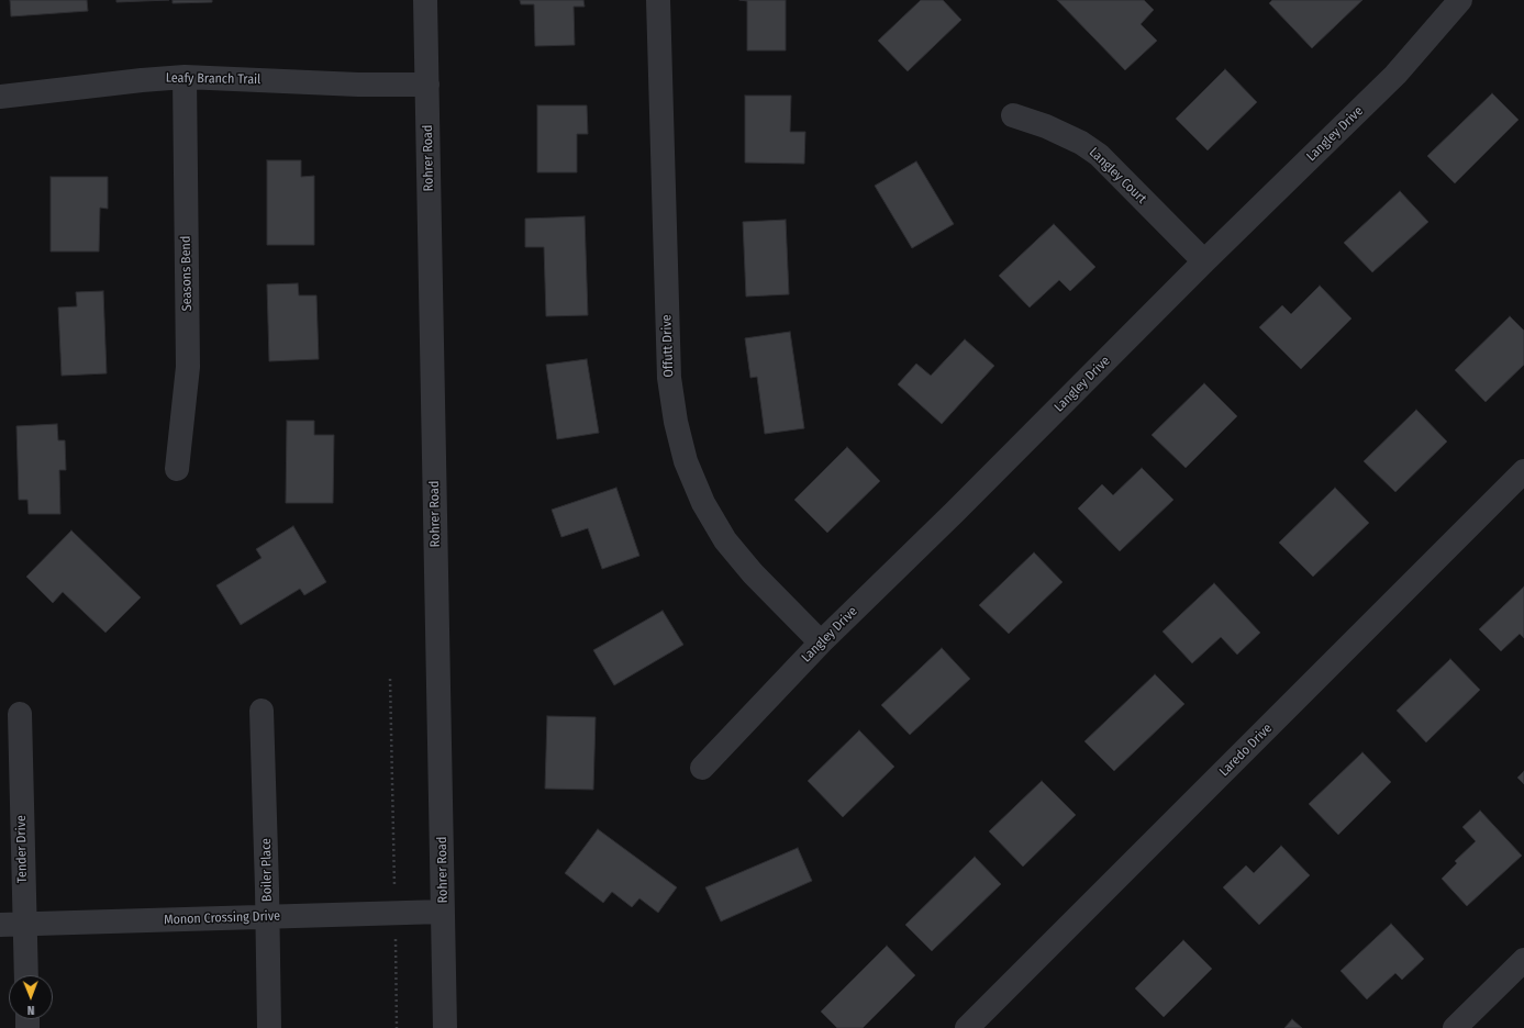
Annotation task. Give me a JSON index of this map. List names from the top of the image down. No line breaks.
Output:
{"streets":{"street":["Leafy Branch Trail","Langley Drive","Rohrer Road","Langley Court","Seasons Bend","Offutt Drive","Laredo Drive","Tender Drive","Boiler Place","Monon Crossing Drive"]},"crossings":[["Leafy Branch Trail","Rohrer Road"],["Leafy Branch Trail","Seasons Bend"],["Langley Drive","Langley Court"],["Langley Drive","Offutt Drive"],["Rohrer Road","Monon Crossing Drive"],["Tender Drive","Monon Crossing Drive"],["Boiler Place","Monon Crossing Drive"]],"north":"bottom"}
